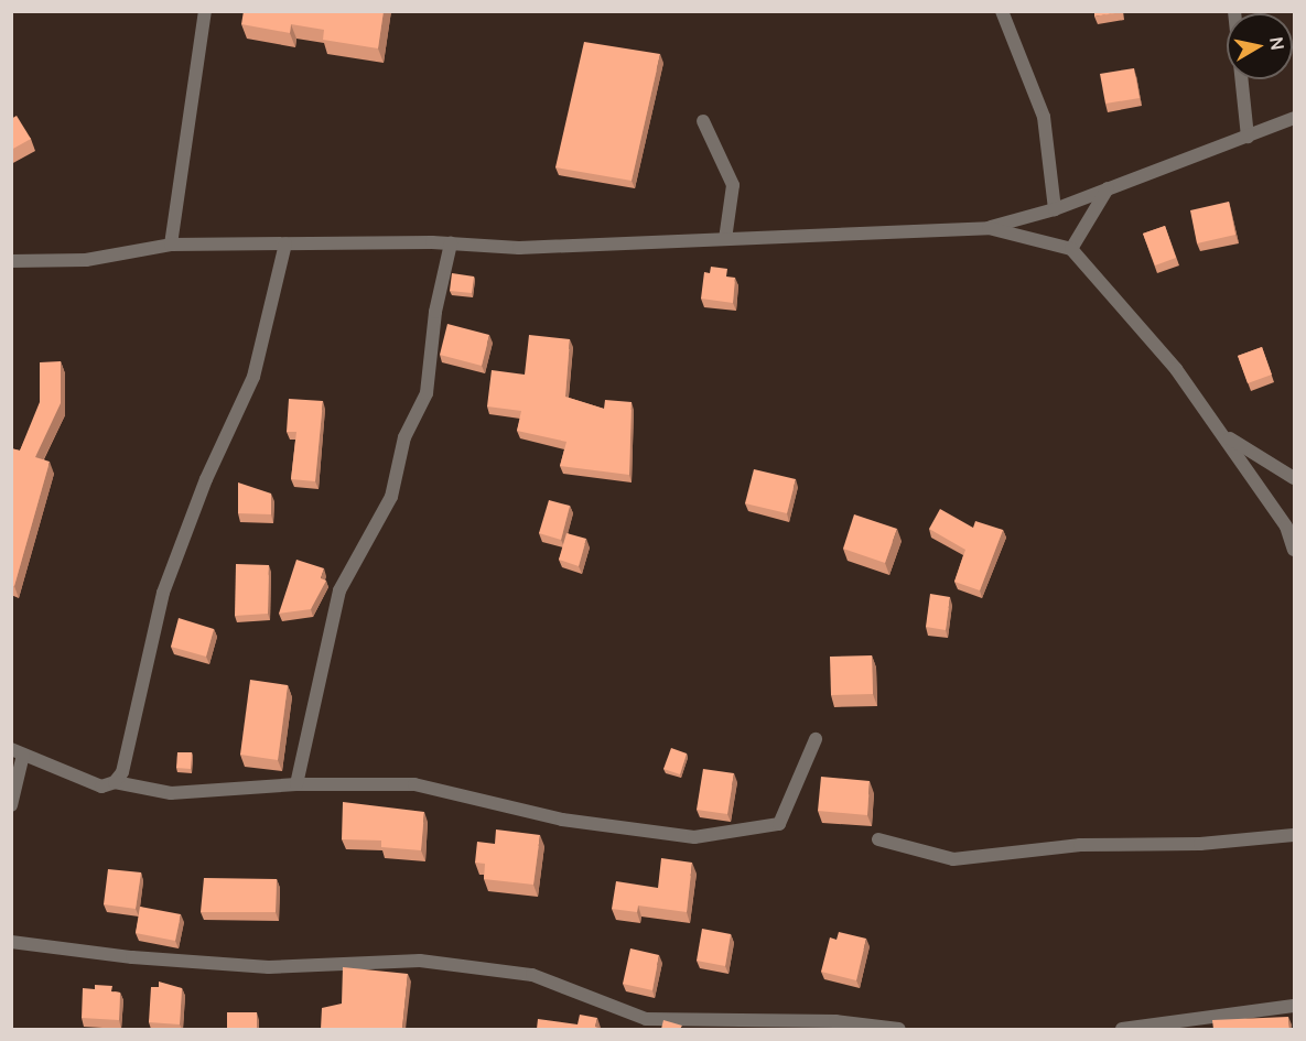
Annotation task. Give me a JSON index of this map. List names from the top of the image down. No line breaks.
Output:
{"north":"right"}
